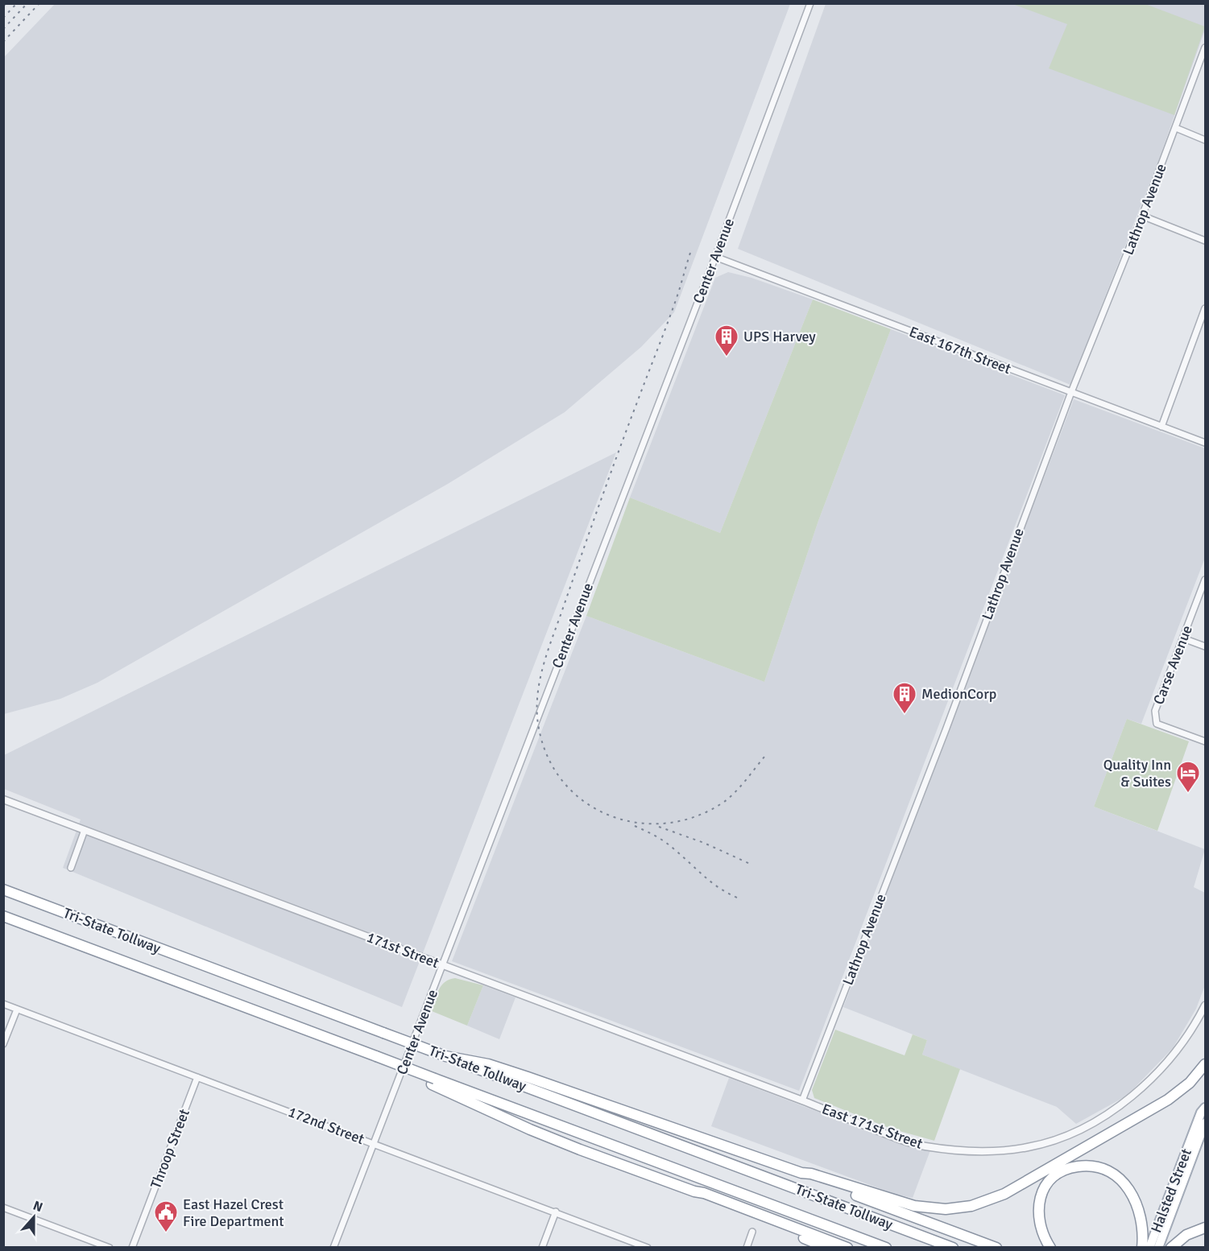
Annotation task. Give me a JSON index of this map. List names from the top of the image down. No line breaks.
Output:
{"streets":{"highway":["Tri-State Tollway"],"main road":["Halsted Street"],"street":["Lathrop Avenue","Center Avenue","East 167th Street","Carse Avenue","171st Street","172nd Street","East 171st Street","Throop Street"]},"crossings":[["Lathrop Avenue","East 167th Street"],["Lathrop Avenue","171st Street"],["Lathrop Avenue","East 171st Street"],["Center Avenue","East 167th Street"],["Center Avenue","171st Street"],["Center Avenue","172nd Street"],["171st Street","East 171st Street"],["172nd Street","Throop Street"]],"places":{"building":["UPS Harvey","MedionCorp"],"hotel":["Quality Inn & Suites"],"public building":["East Hazel Crest Fire Department"]},"north":"top"}
